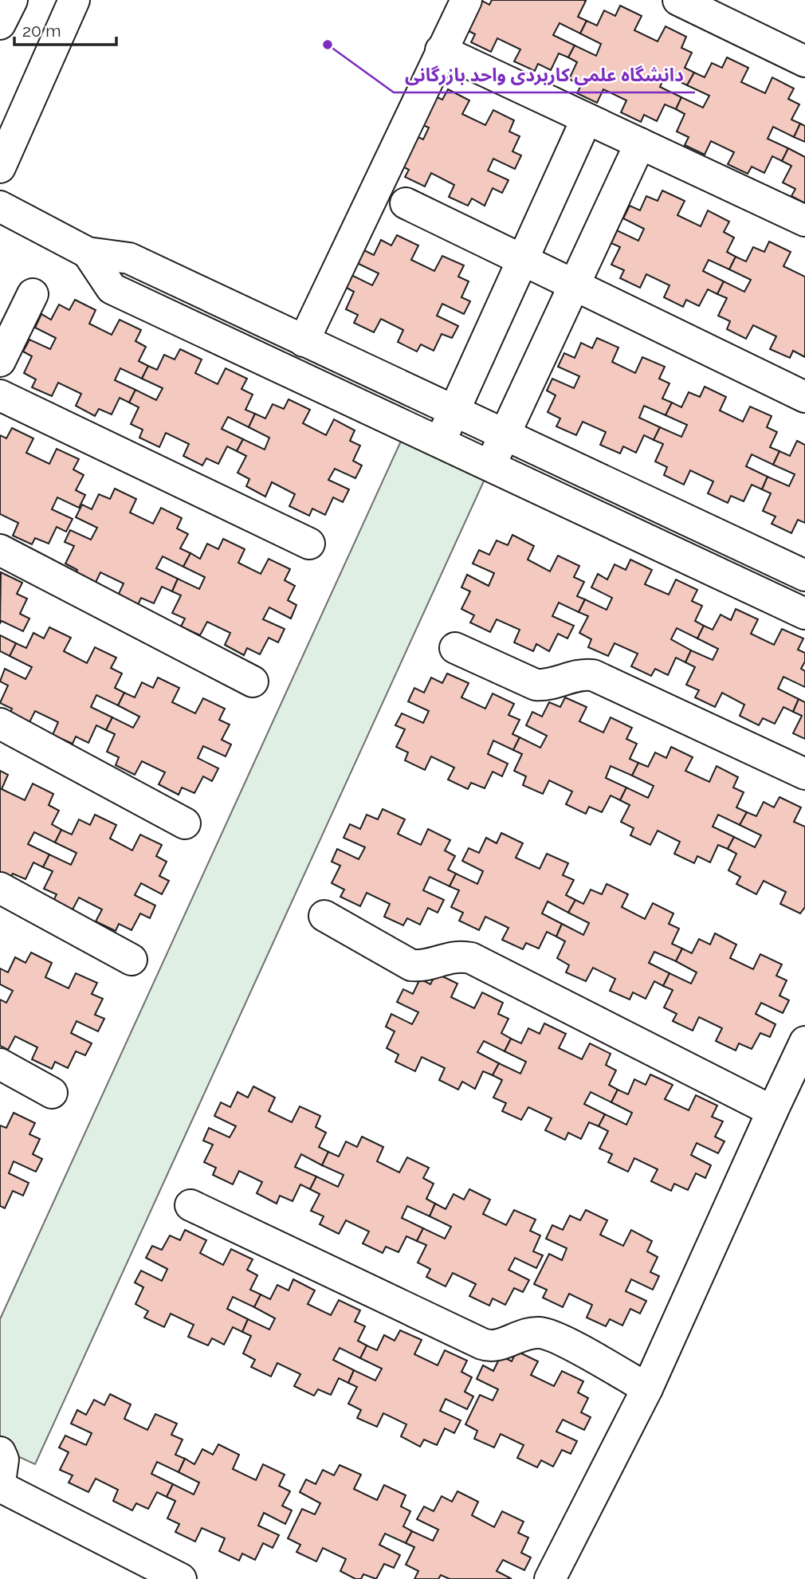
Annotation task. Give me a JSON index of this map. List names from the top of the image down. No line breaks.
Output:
{"places":["دانشگاه علمی کاربردی واحد بازرگانی"],"scale_bar":"20 m"}
